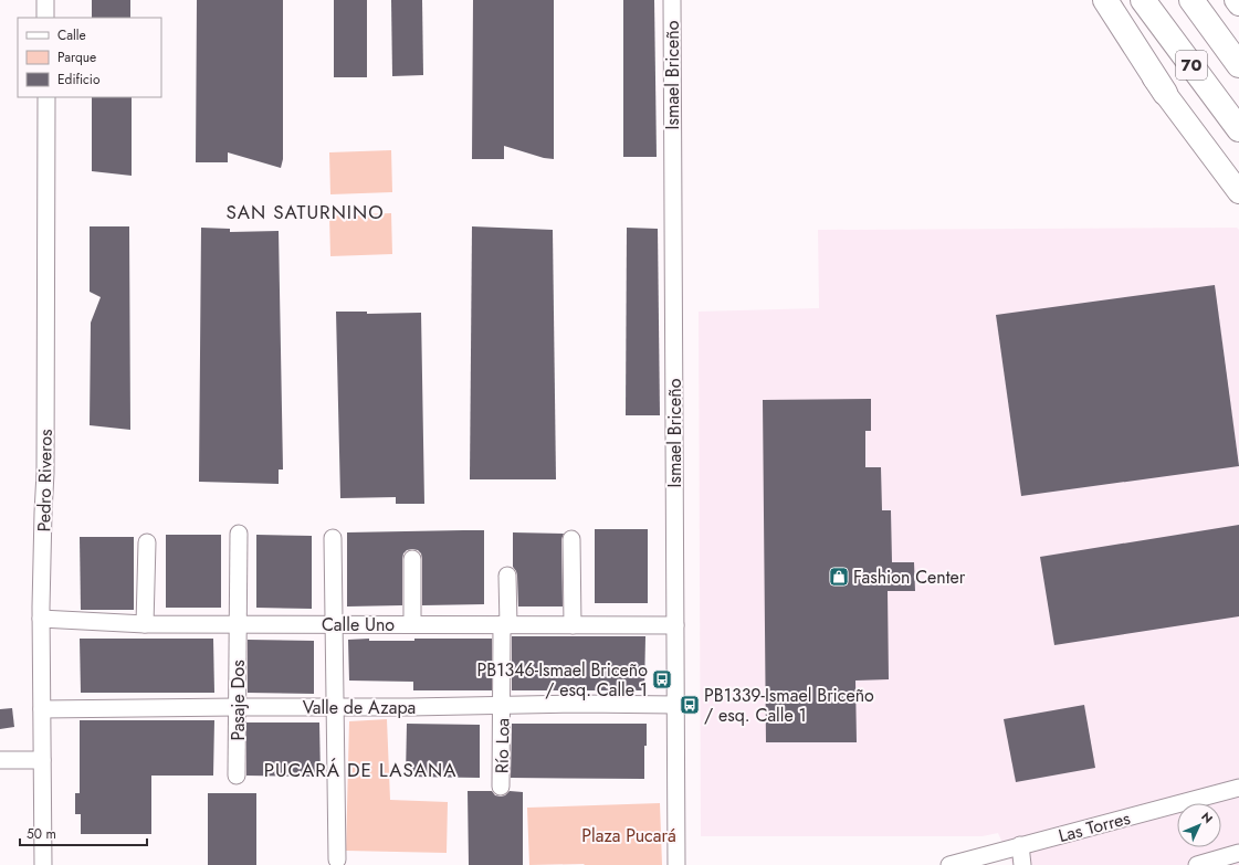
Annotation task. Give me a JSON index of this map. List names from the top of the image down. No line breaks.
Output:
{"streets":{"highway":["70"],"street":["Ismael Briceño","Pedro Riveros","Calle Uno","Pasaje Dos","Valle de Azapa","Río Loa","Las Torres"]},"crossings":[["Ismael Briceño","Calle Uno"],["Ismael Briceño","Valle de Azapa"],["Pedro Riveros","Calle Uno"],["Pedro Riveros","Valle de Azapa"],["Calle Uno","Pasaje Dos"],["Calle Uno","Río Loa"],["Pasaje Dos","Valle de Azapa"],["Valle de Azapa","Río Loa"]],"districts":["SAN SATURNINO","PUCARÁ DE LASANA"],"parks":["Plaza Pucará"],"places":{"shop":["Fashion Center"],"bus stop":["PB1346-Ismael Briceño / esq. Calle 1","PB1339-Ismael Briceño / esq. Calle 1"]},"legend":["Calle","Parque","Edificio"],"scale_bar":"50 m","north":"top right"}
